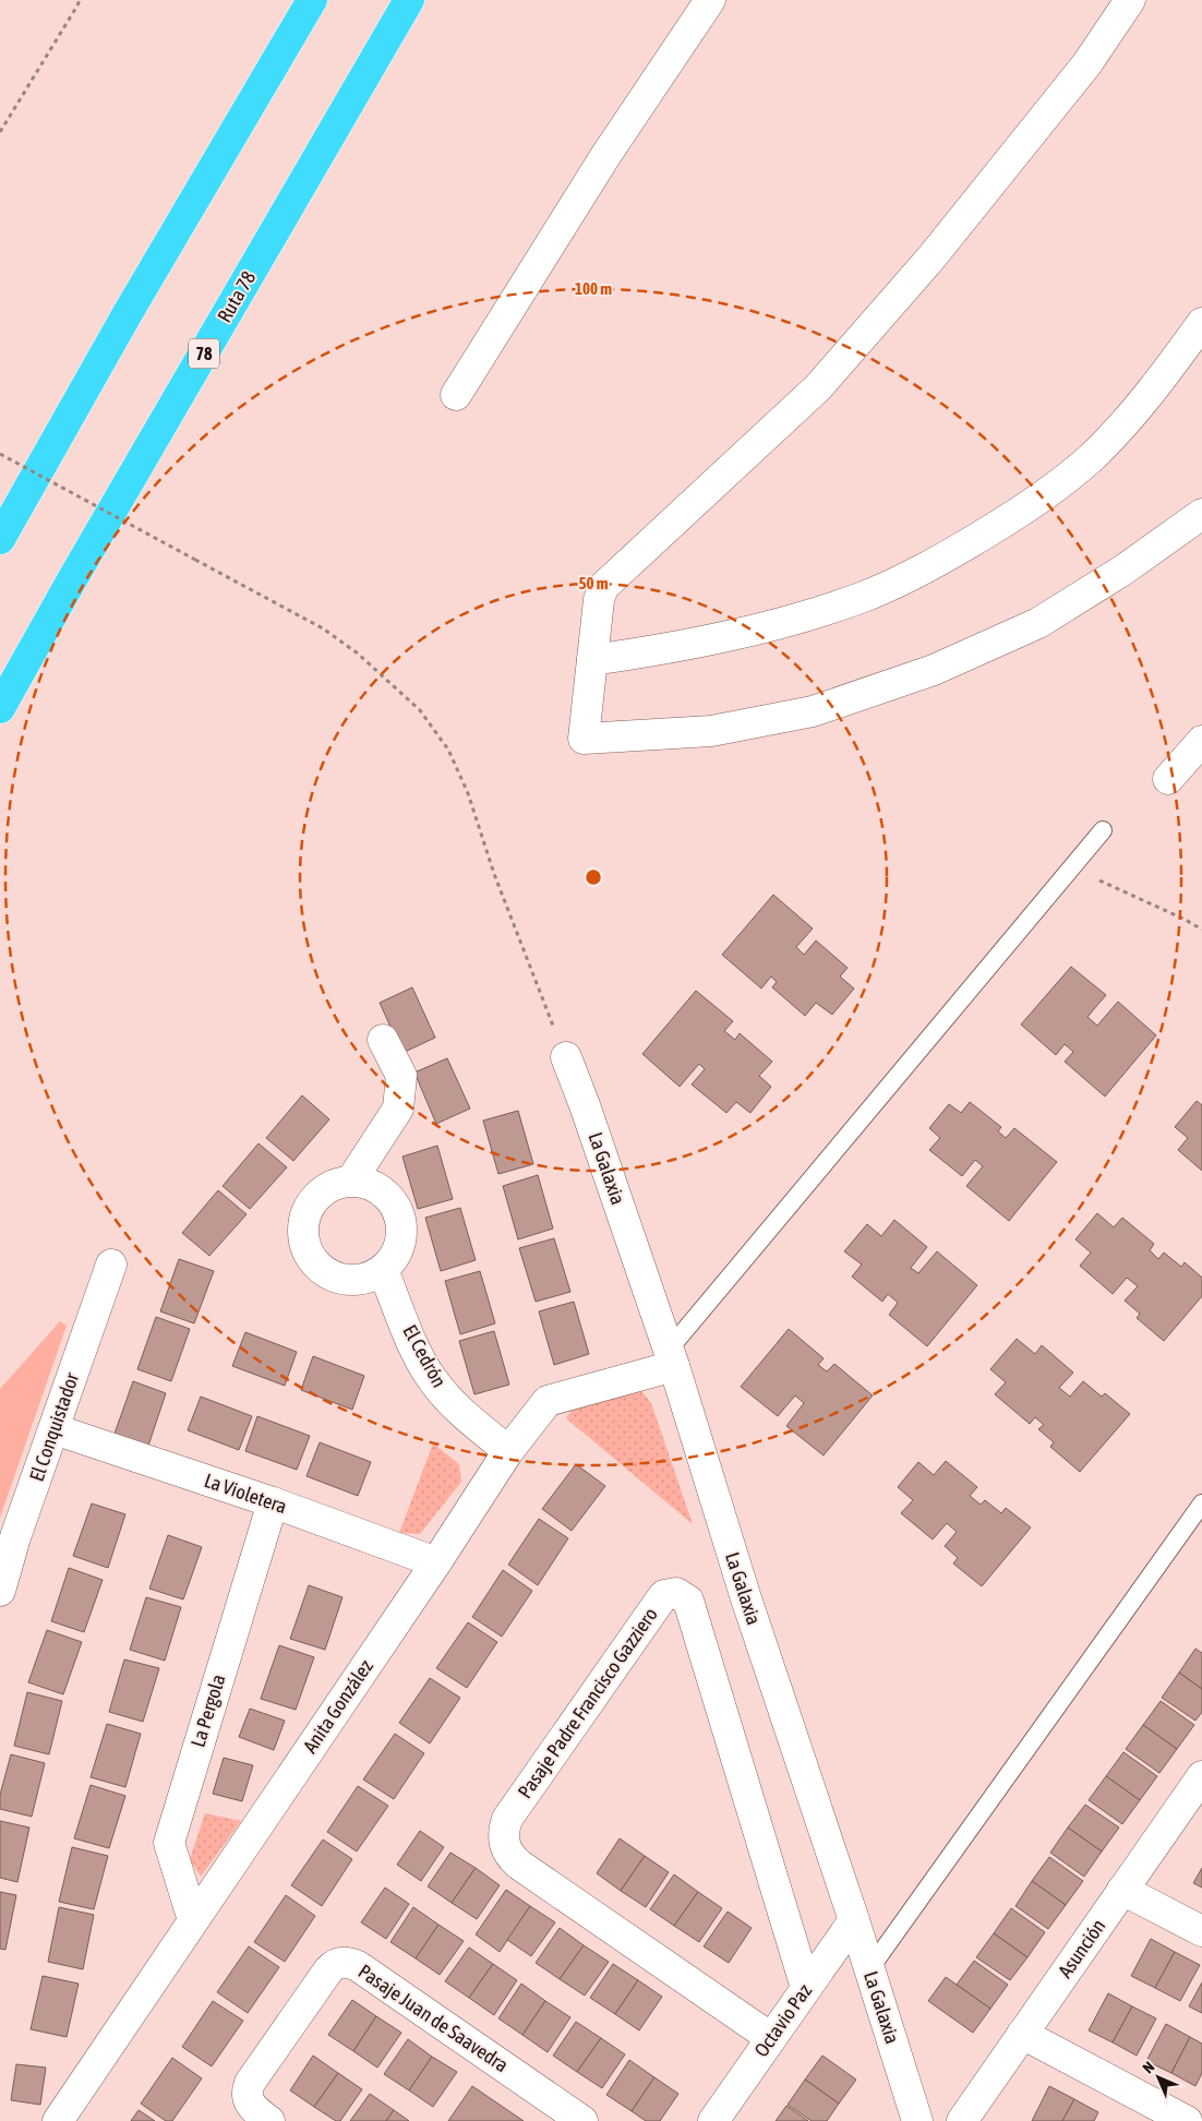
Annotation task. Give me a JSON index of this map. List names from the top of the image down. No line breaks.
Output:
{"streets":{"highway":["Ruta 78","78"],"street":["La Galaxia","El Cedrón","El Conquistador","La Violetera","Pasaje Padre Francisco Gazziero","Anita González","La Pergola","Asunción","Pasaje Juan de Saavedra","Octavio Paz"]},"crossings":[["La Galaxia","Anita González"],["La Galaxia","Octavio Paz"],["El Cedrón","Anita González"],["El Conquistador","La Violetera"],["La Violetera","Anita González"],["La Violetera","La Pergola"],["Pasaje Padre Francisco Gazziero","Octavio Paz"],["Anita González","La Pergola"]],"north":"top left","rings":["100 m","50 m"]}
